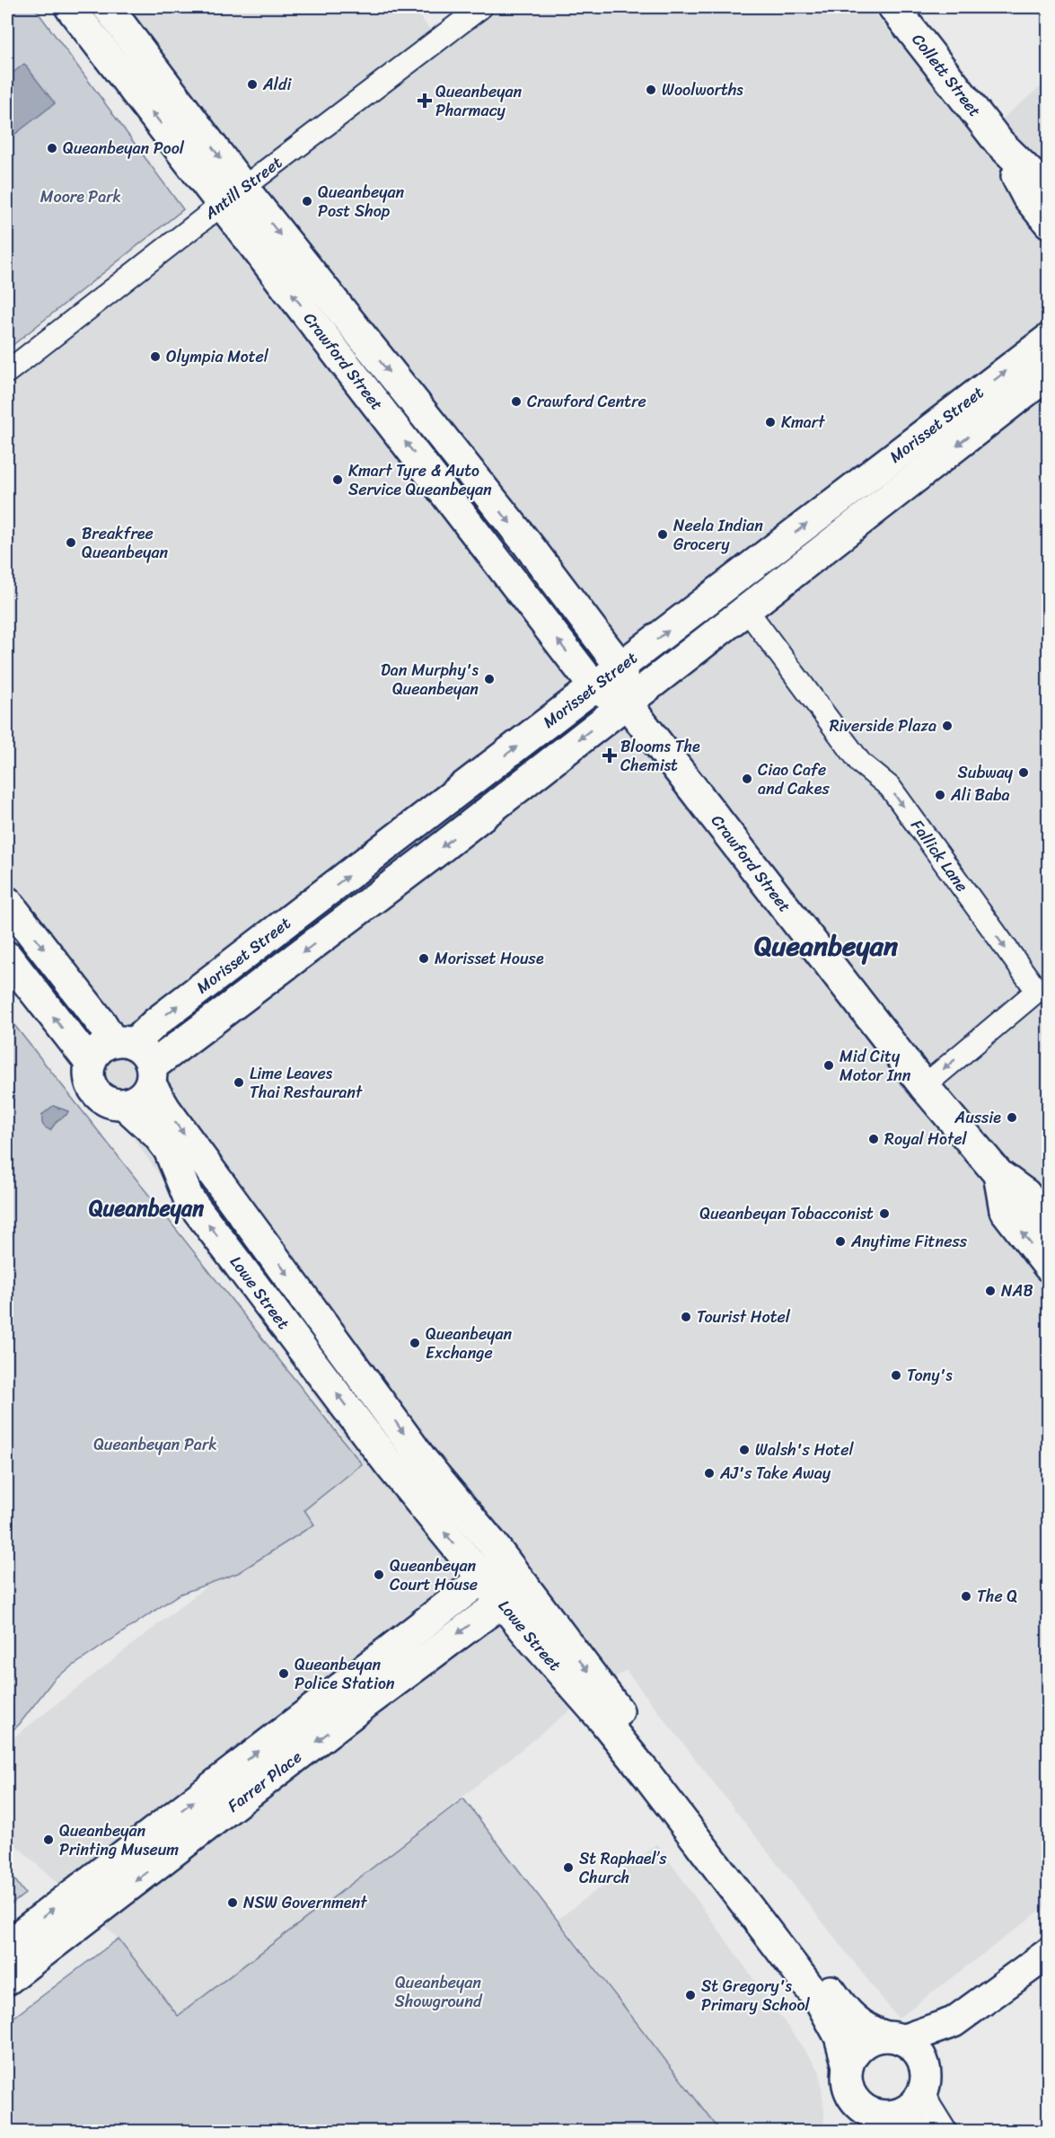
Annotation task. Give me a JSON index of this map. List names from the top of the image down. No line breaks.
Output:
{"streets":{"main road":["Collett Street","Crawford Street","Morisset Street","Lowe Street","Farrer Place"],"street":["Antill Street","Fallick Lane"]},"crossings":[["Antill Street","Crawford Street"],["Crawford Street","Morisset Street"],["Crawford Street","Fallick Lane"],["Morisset Street","Fallick Lane"],["Morisset Street","Lowe Street"],["Lowe Street","Farrer Place"]],"one_way":["Fallick Lane"],"districts":["Queanbeyan","Queanbeyan"],"parks":["Moore Park","Queanbeyan Park","Queanbeyan Showground"],"places":{"other":["Aldi","Woolworths","Queanbeyan Pool","Queanbeyan Post Shop","Olympia Motel","Crawford Centre","Kmart","Kmart Tyre & Auto Service Queanbeyan","Neela Indian Grocery","Breakfree Queanbeyan","Dan Murphy's Queanbeyan","Riverside Plaza","Subway","Ciao Cafe and Cakes","Ali Baba","Morisset House","Mid City Motor Inn","Lime Leaves Thai Restaurant","Aussie","Royal Hotel","Queanbeyan Tobacconist","Anytime Fitness","NAB","Tourist Hotel","Queanbeyan Exchange","Tony's","Walsh's Hotel","AJ's Take Away","Queanbeyan Court House","The Q","Queanbeyan Police Station","Queanbeyan Printing Museum","St Raphael’s Church","NSW Government","St Gregory's Primary School"],"health":["Queanbeyan Pharmacy","Blooms The Chemist"]}}
